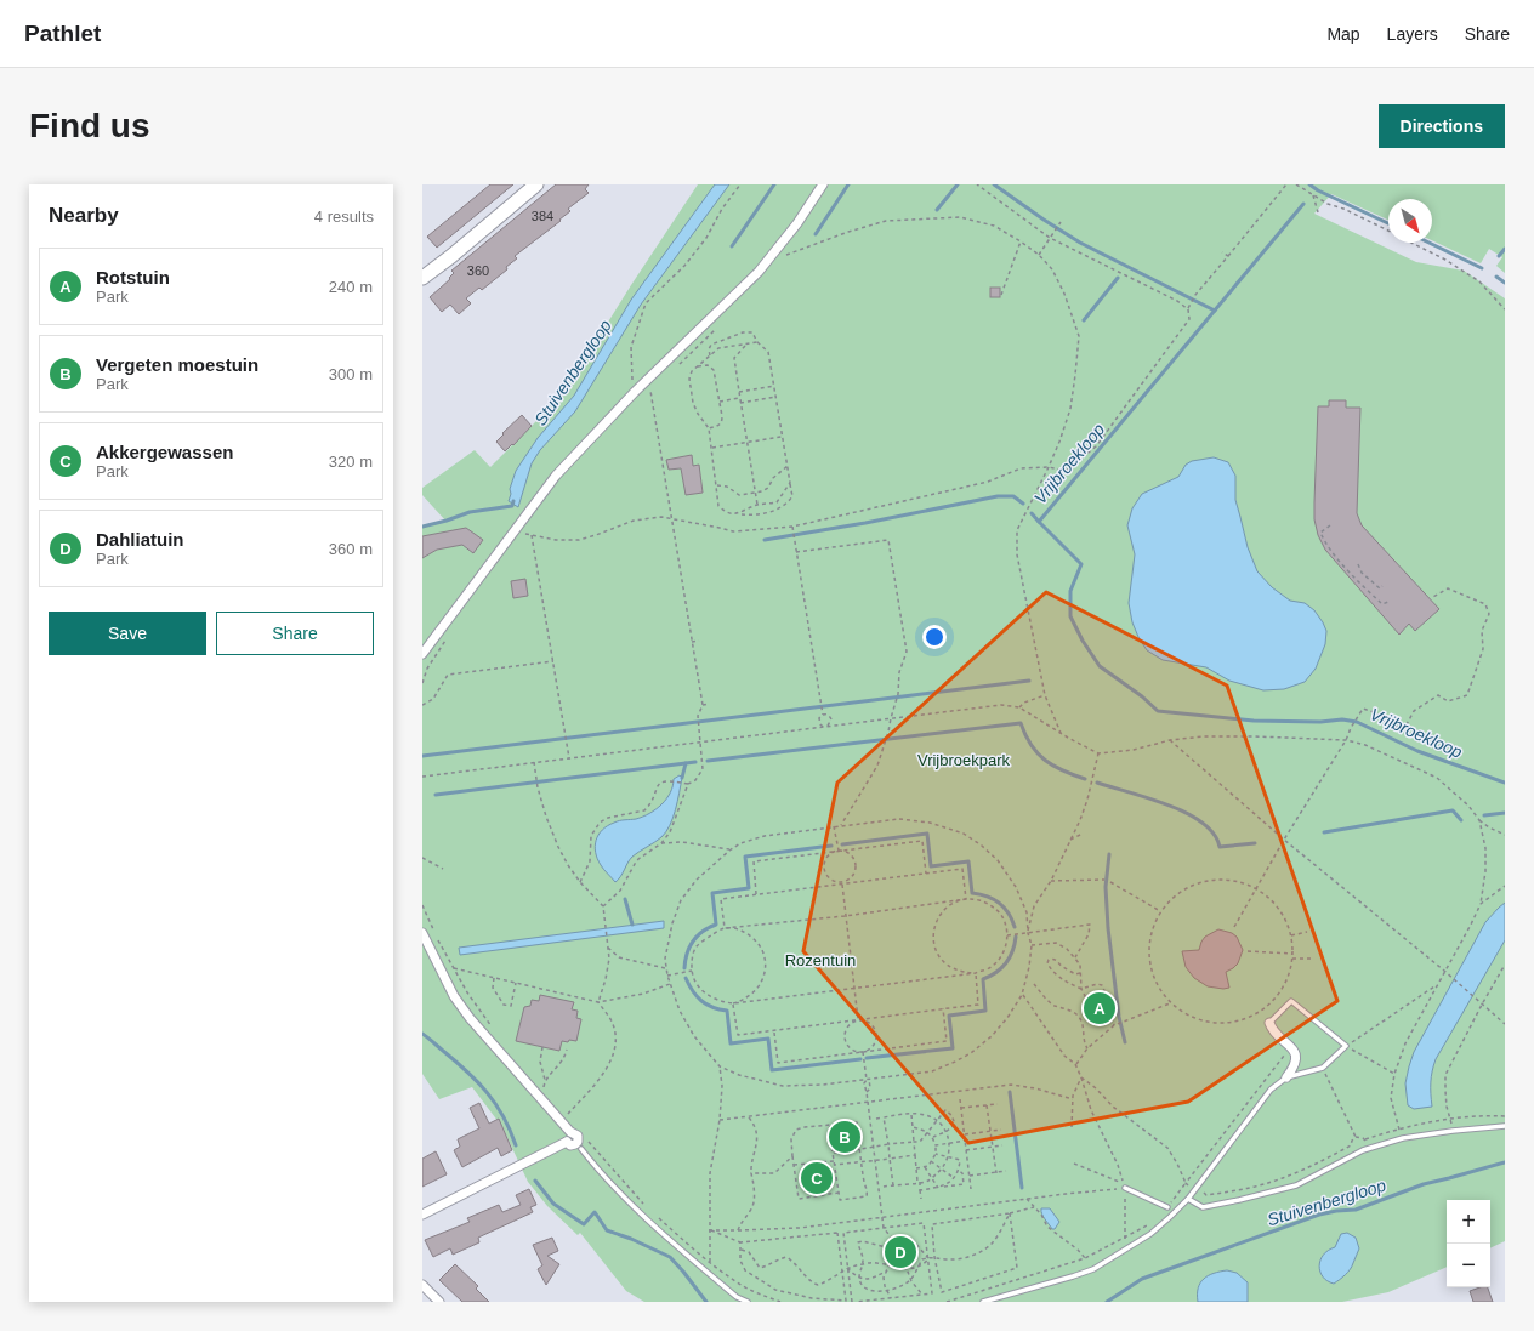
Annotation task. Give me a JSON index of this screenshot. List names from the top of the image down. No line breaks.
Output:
{"water":["Stuivenbergloop","Vrijbroekloop"],"parks":["Vrijbroekpark","Rozentuin"],"house_numbers":["384","360"],"north":"bottom right","page":{"header":"Pathlet","nav":["Map","Layers","Share"],"buttons":["Directions",["Save","Share"]],"title":"Find us","heading":["Nearby","4 results"],"list":[{"mark":"A","name":"Rotstuin","note":"Park","value":"240 m"},{"mark":"B","name":"Vergeten moestuin","note":"Park","value":"300 m"},{"mark":"C","name":"Akkergewassen","note":"Park","value":"320 m"},{"mark":"D","name":"Dahliatuin","note":"Park","value":"360 m"}],"pins":["A","B","C","D"],"map_buttons":["+","−"]}}
